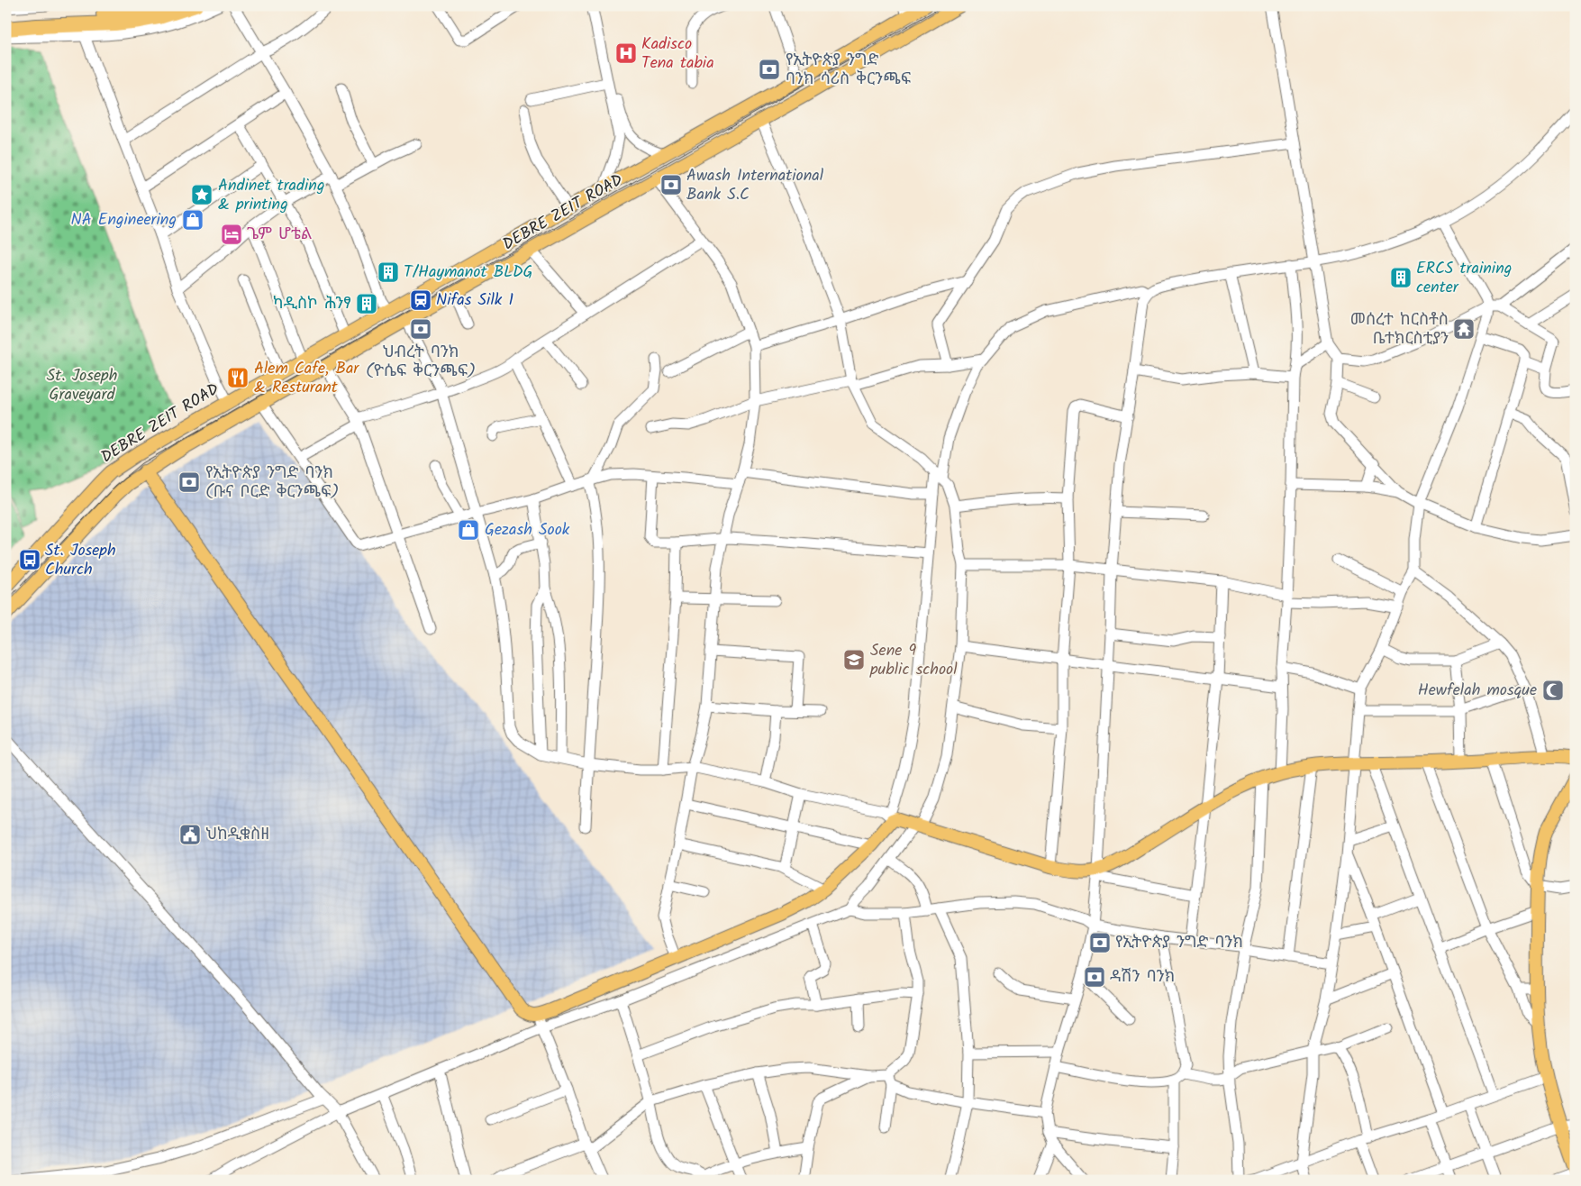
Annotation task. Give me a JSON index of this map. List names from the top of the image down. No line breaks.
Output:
{"streets":{"main road":["DEBRE ZEIT ROAD"]},"parks":["St. Joseph Graveyard"],"places":{"hospital":["Kadisco Tena tabia"],"bank":["የኢትዮጵያ ንግድ ባንክ ሳሪስ ቅርንጫፍ","Awash International Bank S.C","ህብረት ባንክ (ዮሴፍ ቅርንጫፍ)","የኢትዮጵያ ንግድ ባንክ (ቡና ቦርድ ቅርንጫፍ)","የኢትዮጵያ ንግድ ባንክ","ዳሽን ባንክ"],"place":["Andinet trading & printing"],"shop":["NA Engineering","Gezash Sook"],"hotel":["ጌም ሆቴል"],"building":["T/Haymanot BLDG","ERCS training center","ካዲስኮ ሕንፃ"],"station":["Nifas Silk 1"],"temple":["መሰረተ ከርስቶስ ቤተክርስቲያን"],"restaurant":["Alem Cafe, Bar & Resturant"],"bus stop":["St. Joseph Church"],"school or university":["Sene 9 public school"],"mosque":["Hewfelah mosque"],"public building":["ህከዲቁስዘ"]}}
